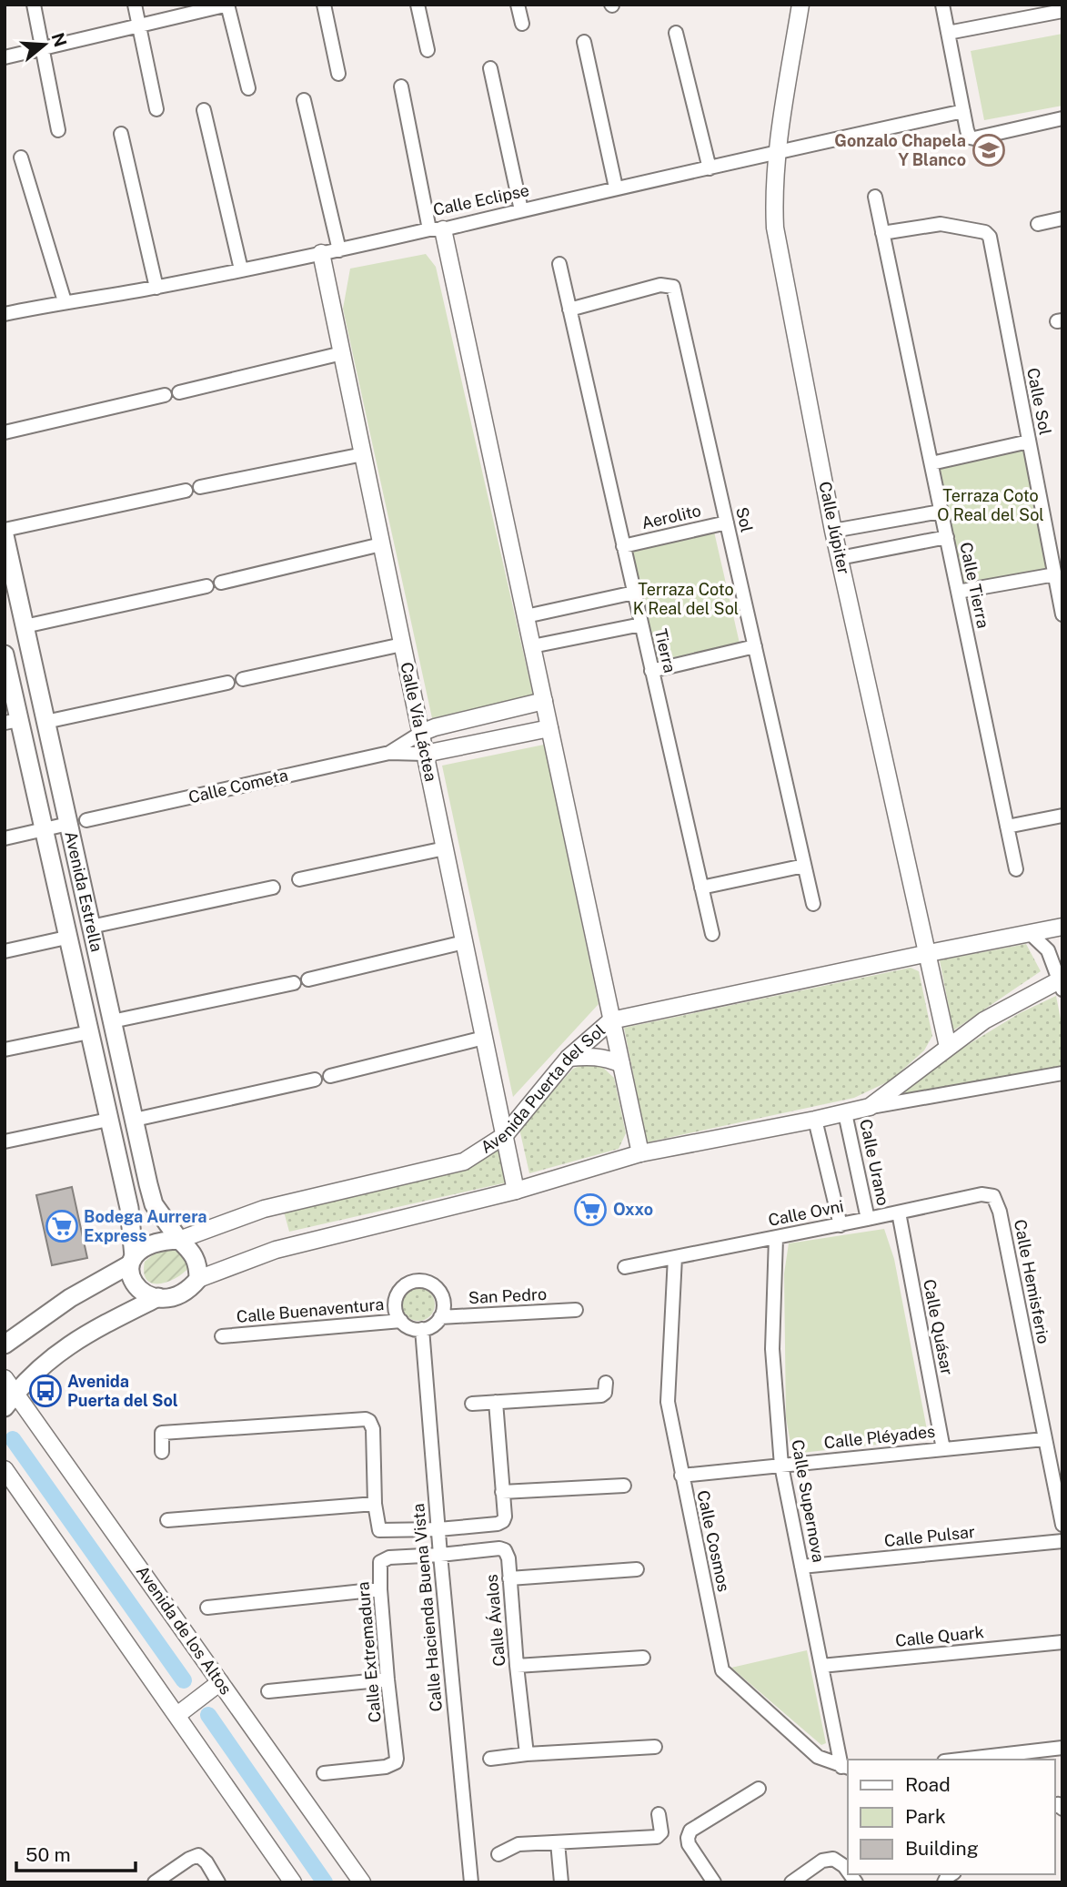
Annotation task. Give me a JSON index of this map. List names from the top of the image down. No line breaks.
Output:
{"streets":{"main road":["Avenida Estrella"],"street":["Calle Eclipse","Calle Sol","Aerolito","Sol","Calle Júpiter","Calle Tierra","Tierra","Calle Vía Láctea","Calle Cometa","Avenida Puerta del Sol","Calle Urano","Calle Ovni","Calle Hemisferio","San Pedro","Calle Buenaventura","Calle Quásar","Calle Pléyades","Calle Supernova","Calle Pulsar","Calle Cosmos","Calle Hacienda Buena Vista","Calle Ávalos","Avenida de los Altos","Calle Quark","Calle Extremadura"]},"crossings":[["Calle Eclipse","Calle Júpiter"],["Calle Eclipse","Calle Vía Láctea"],["Calle Sol","Calle Tierra"],["Aerolito","Sol"],["Aerolito","Tierra"],["Sol","Tierra"],["Calle Júpiter","Avenida Puerta del Sol"],["Calle Vía Láctea","Calle Cometa"],["Calle Vía Láctea","Avenida Puerta del Sol"],["Avenida Estrella","Avenida Puerta del Sol"],["Calle Urano","Calle Ovni"],["Calle Ovni","Calle Hemisferio"],["Calle Ovni","Calle Quásar"],["Calle Ovni","Calle Supernova"],["Calle Ovni","Calle Cosmos"],["Calle Hemisferio","Calle Pléyades"],["San Pedro","Calle Buenaventura"],["San Pedro","Calle Hacienda Buena Vista"],["Calle Buenaventura","Calle Hacienda Buena Vista"],["Calle Quásar","Calle Pléyades"],["Calle Pléyades","Calle Supernova"],["Calle Pléyades","Calle Cosmos"],["Calle Supernova","Calle Pulsar"],["Calle Supernova","Calle Cosmos"],["Calle Supernova","Calle Quark"],["Calle Hacienda Buena Vista","Calle Ávalos"],["Calle Hacienda Buena Vista","Calle Extremadura"],["Calle Ávalos","Calle Extremadura"]],"parks":["Terraza Coto O Real del Sol","Terraza Coto K Real del Sol"],"places":{"school or university":["Gonzalo Chapela Y Blanco"],"supermarket":["Oxxo","Bodega Aurrera Express"],"bus stop":["Avenida Puerta del Sol"]},"legend":["Road","Park","Building"],"scale_bar":"50 m","north":"right"}
